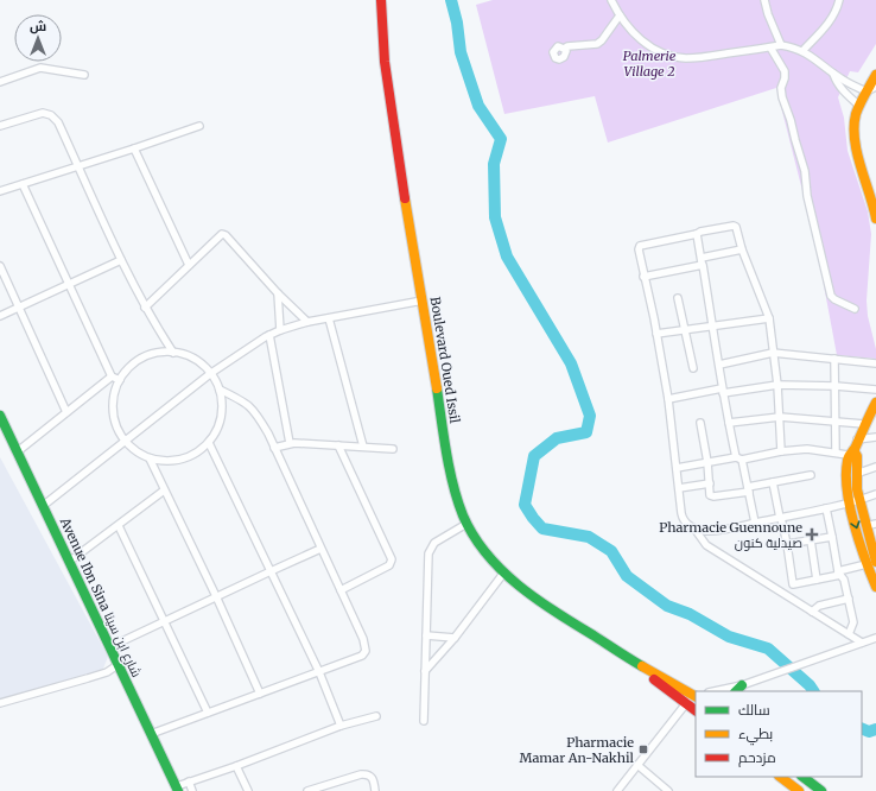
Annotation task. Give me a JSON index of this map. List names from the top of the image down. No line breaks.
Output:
{"streets":{"main road":["Boulevard Oued Issil","Avenue Ibn Sina شارع ابن سينا"]},"parks":["Palmerie Village 2"],"places":{"health":["Pharmacie Guennoune صيدلية كنون"],"transit":["Pharmacie Mamar An-Nakhil"]},"legend":["سالك","بطيء","مزدحم"],"north":"top"}
